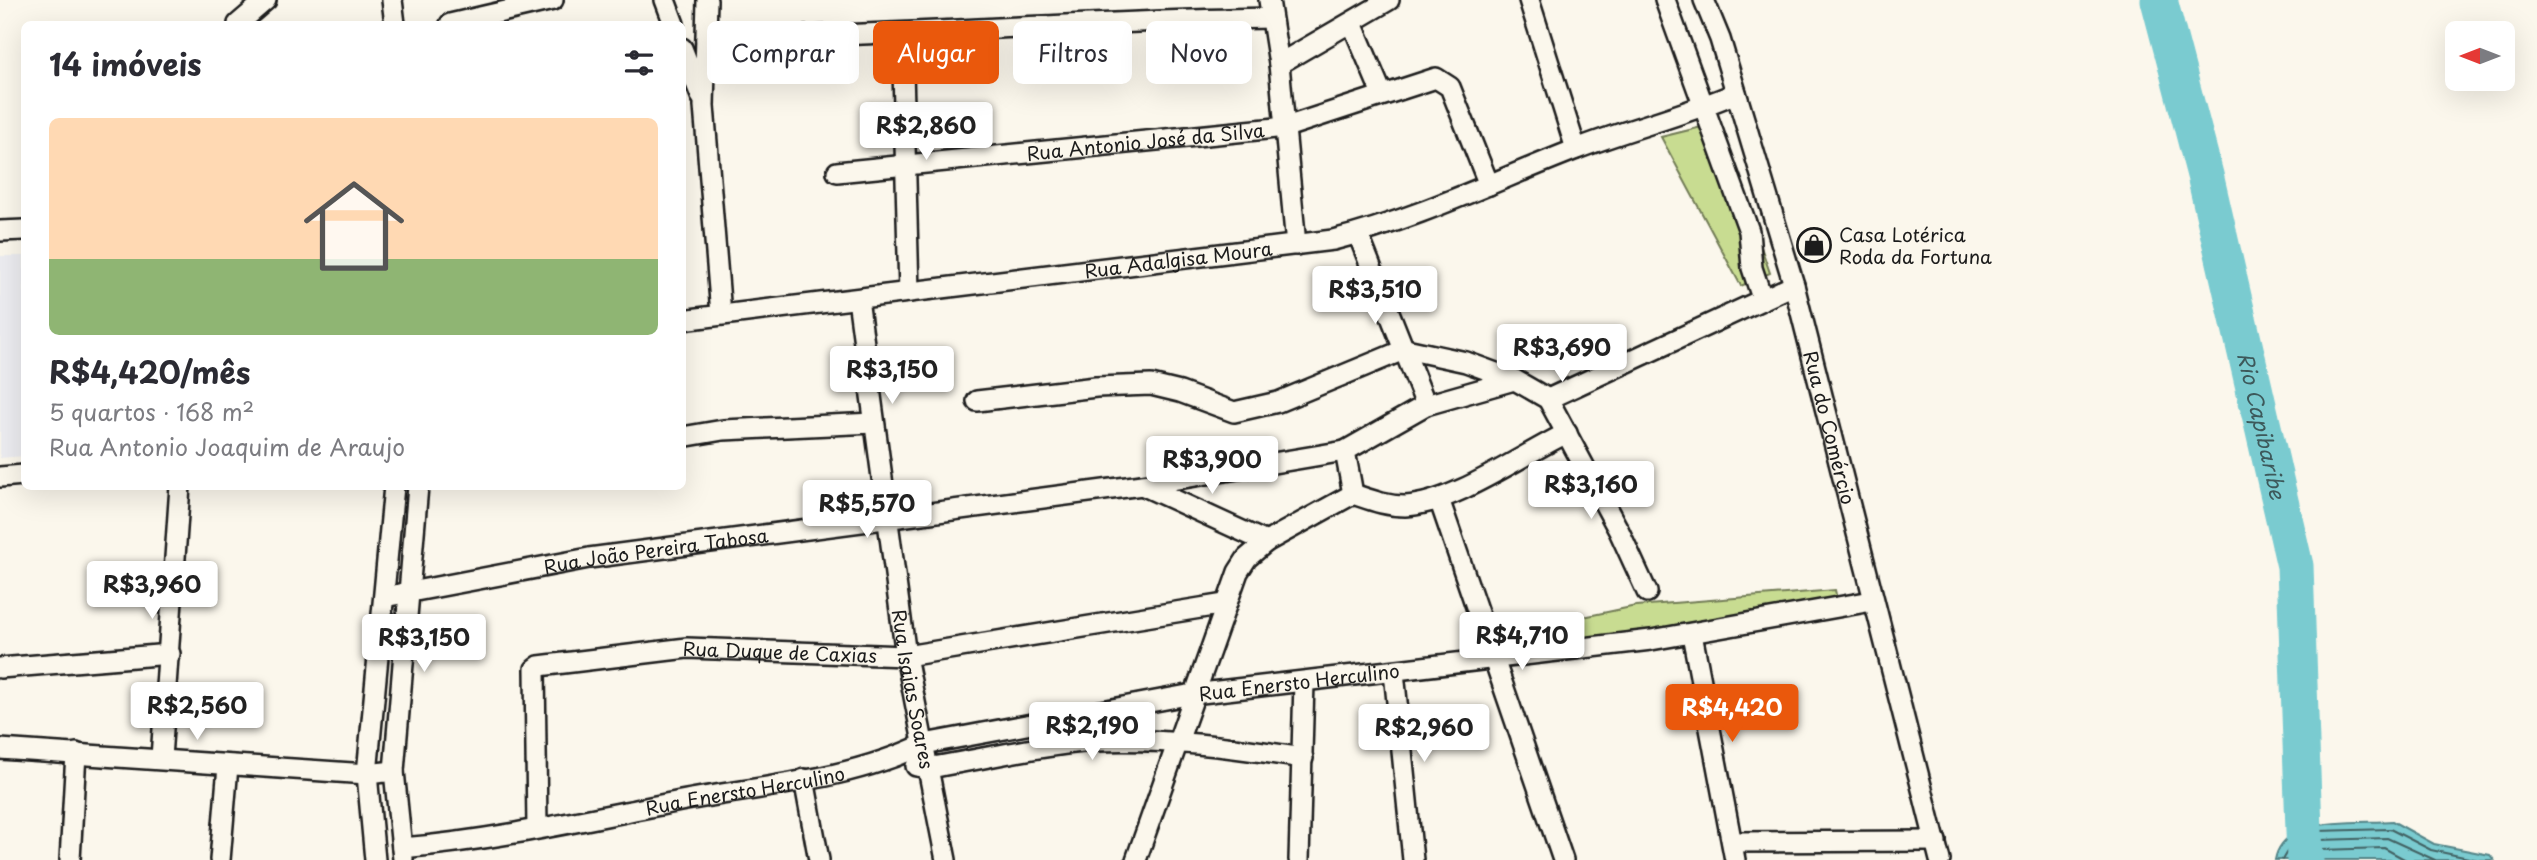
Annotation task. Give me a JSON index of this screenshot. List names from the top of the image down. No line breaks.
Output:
{"streets":{"street":["Rua Antonio José da Silva","Rua Adalgisa Moura","Rua do Comércio","Rua João Pereira Tabosa","Rua Duque de Caxias","Rua Enersto Herculino","Rua Isaias Soares"]},"crossings":[["Rua Antonio José da Silva","Rua Adalgisa Moura"],["Rua Adalgisa Moura","Rua do Comércio"],["Rua Adalgisa Moura","Rua Isaias Soares"],["Rua do Comércio","Rua Enersto Herculino"],["Rua João Pereira Tabosa","Rua Isaias Soares"],["Rua Duque de Caxias","Rua Enersto Herculino"],["Rua Duque de Caxias","Rua Isaias Soares"],["Rua Enersto Herculino","Rua Isaias Soares"]],"water":["Rio Capibaribe"],"places":{"shop":["Casa Lotérica Roda da Fortuna"]},"north":"left","page":{"chip":["Comprar","Alugar","Filtros","Novo"],"heading":"14 imóveis","price":["R$2,860","R$3,510","R$3,690","R$3,150","R$3,900","R$3,160","R$5,570","R$3,960","R$4,710","R$3,150","R$2,560","R$4,420","R$2,190","R$2,960"],"list":[{"name":"R$4,420/mês","note":"5 quartos · 168 m² · Rua Antonio Joaquim de Araujo"}]}}
